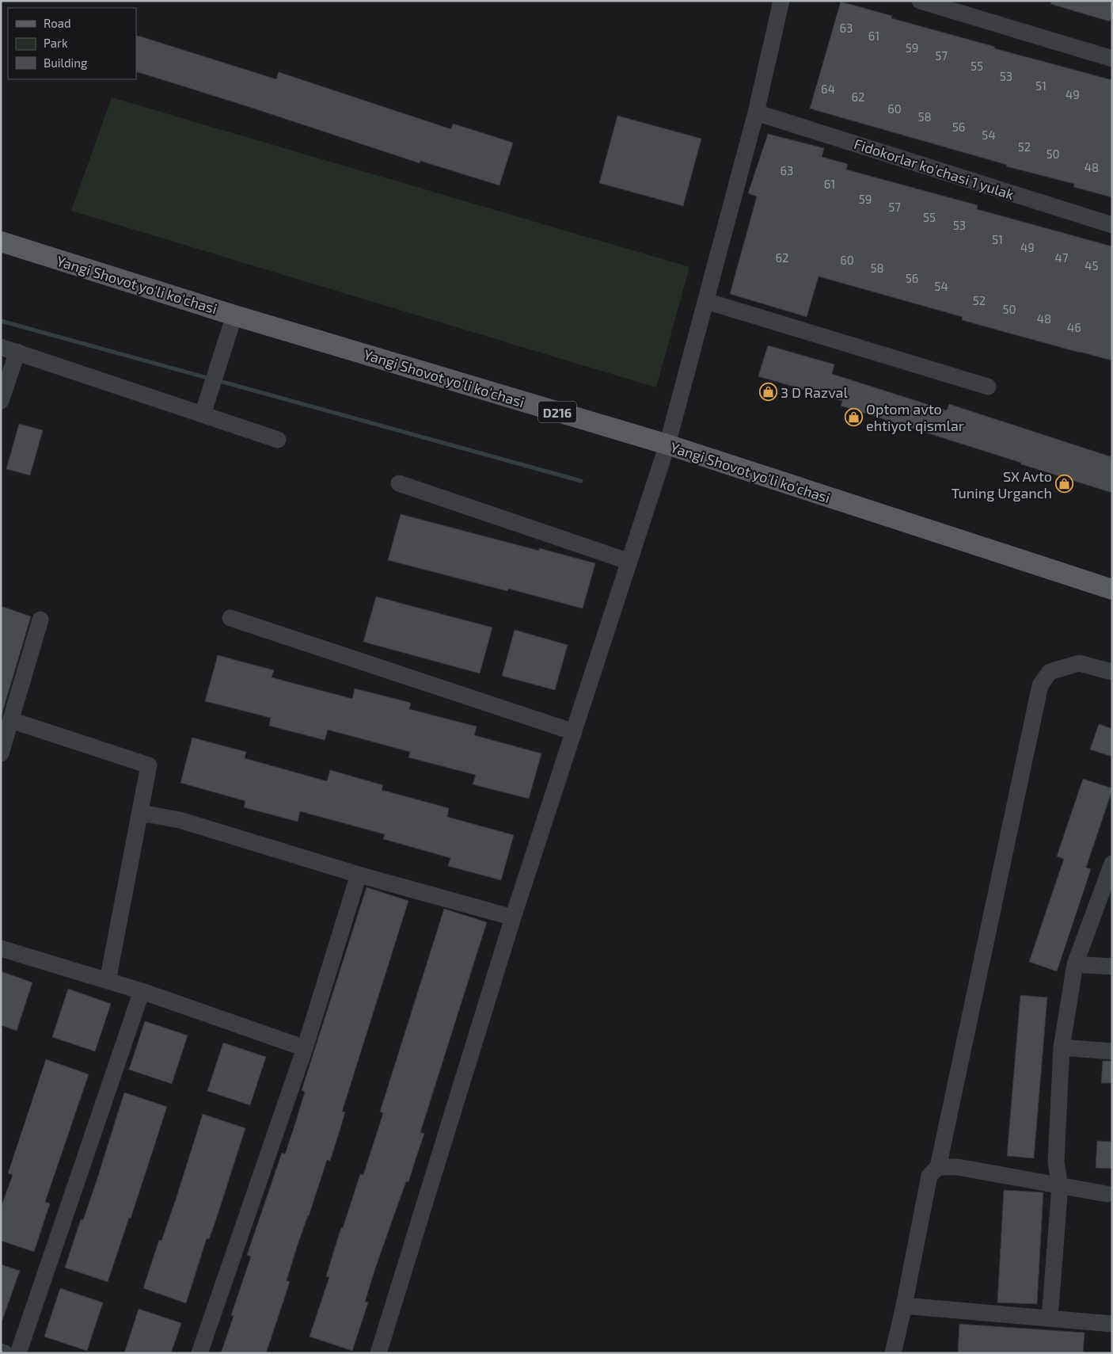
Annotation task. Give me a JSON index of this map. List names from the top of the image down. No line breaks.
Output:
{"streets":{"main road":["Yangi Shovot yo'li ko'chasi","D216"],"street":["Fidokorlar ko'chasi 1 yulak"]},"places":{"shop":["3 D Razval","Optom avto ehtiyot qismlar","SX Avto Tuning Urganch"]},"house_numbers":["63","61","59","57","55","53","51","64","49","62","60","58","56","54","52","50","48","63","61","59","57","55","53","51","49","62","47","60","45","58","56","54","52","50","48","46"],"legend":["Road","Park","Building"]}
